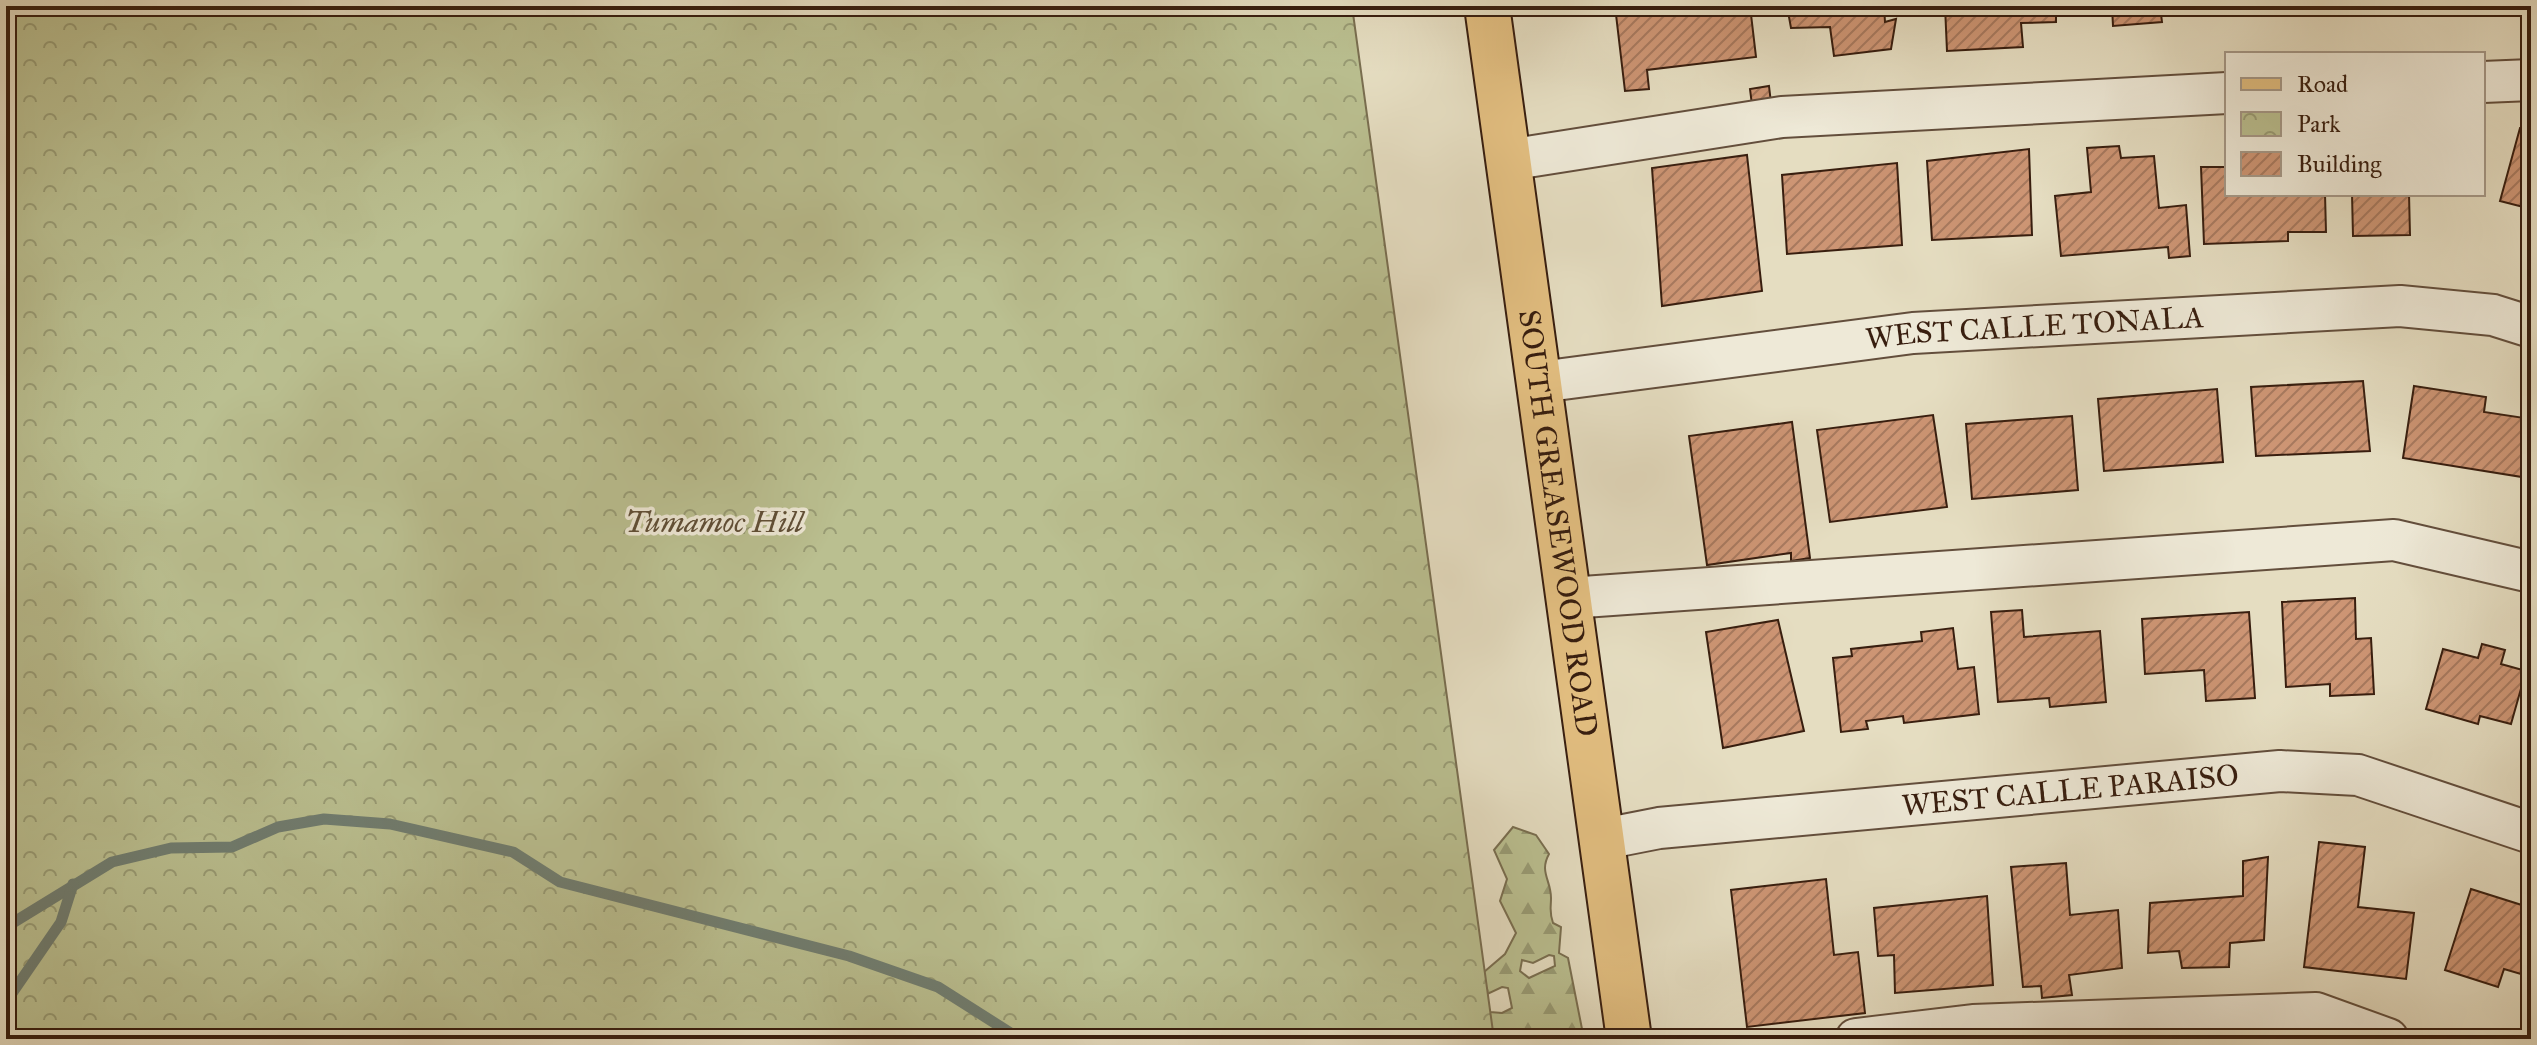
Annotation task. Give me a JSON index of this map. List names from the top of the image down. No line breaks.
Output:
{"streets":{"main road":["SOUTH GREASEWOOD ROAD"],"street":["WEST CALLE TONALA","WEST CALLE PARAISO"]},"crossings":[["WEST CALLE TONALA","SOUTH GREASEWOOD ROAD"],["SOUTH GREASEWOOD ROAD","WEST CALLE PARAISO"]],"parks":["Tumamoc Hill"],"legend":["Road","Park","Building"]}
